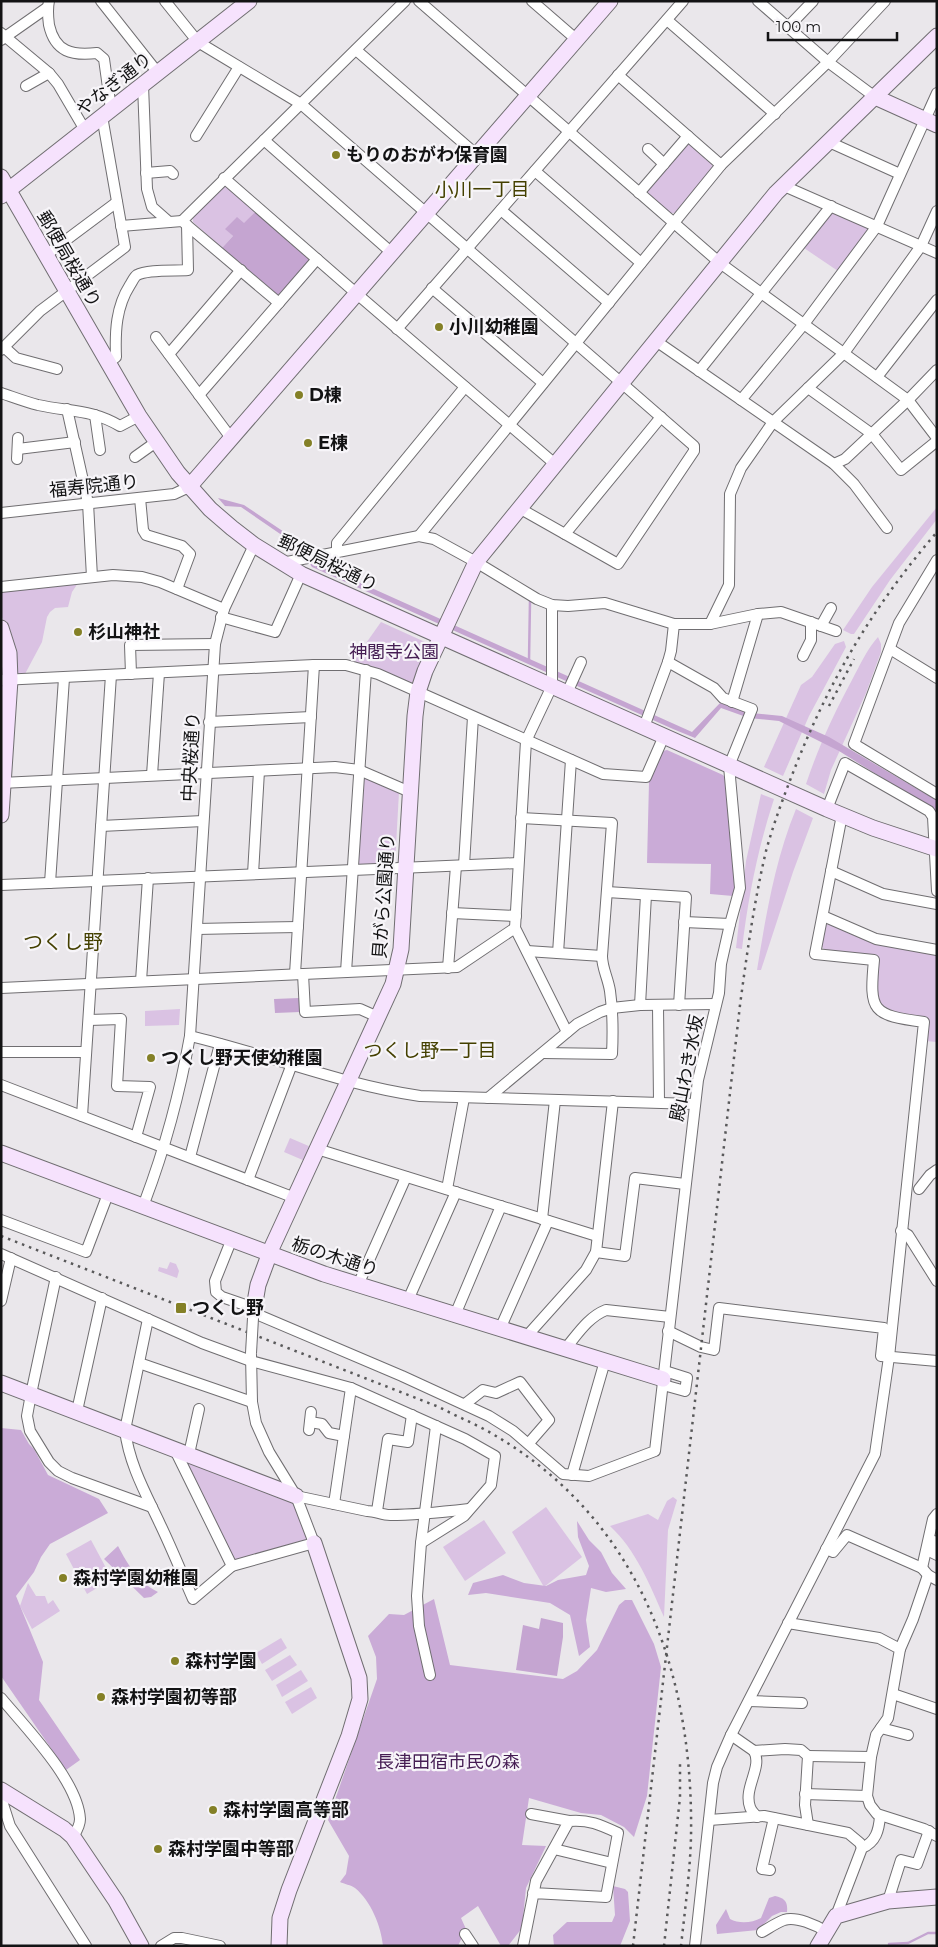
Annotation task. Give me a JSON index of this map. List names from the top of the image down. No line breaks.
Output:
{"streets":{"street":["やなぎ通り","郵便局桜通り","福寿院通り","中央桜通り","貝がら公園通り","殿山わき水坂","栃の木通り"]},"crossings":[["やなぎ通り","郵便局桜通り"],["郵便局桜通り","福寿院通り"],["郵便局桜通り","中央桜通り"],["郵便局桜通り","貝がら公園通り"],["郵便局桜通り","殿山わき水坂"],["貝がら公園通り","栃の木通り"],["殿山わき水坂","栃の木通り"]],"districts":["小川一丁目","つくし野","つくし野一丁目"],"parks":["神閣寺公園","長津田宿市民の森"],"places":{"other":["もりのおがわ保育園","小川幼稚園","D棟","E棟","杉山神社","つくし野天使幼稚園","森村学園幼稚園","森村学園","森村学園初等部","森村学園高等部","森村学園中等部"],"transit":["つくし野"]},"scale_bar":"100 m"}
